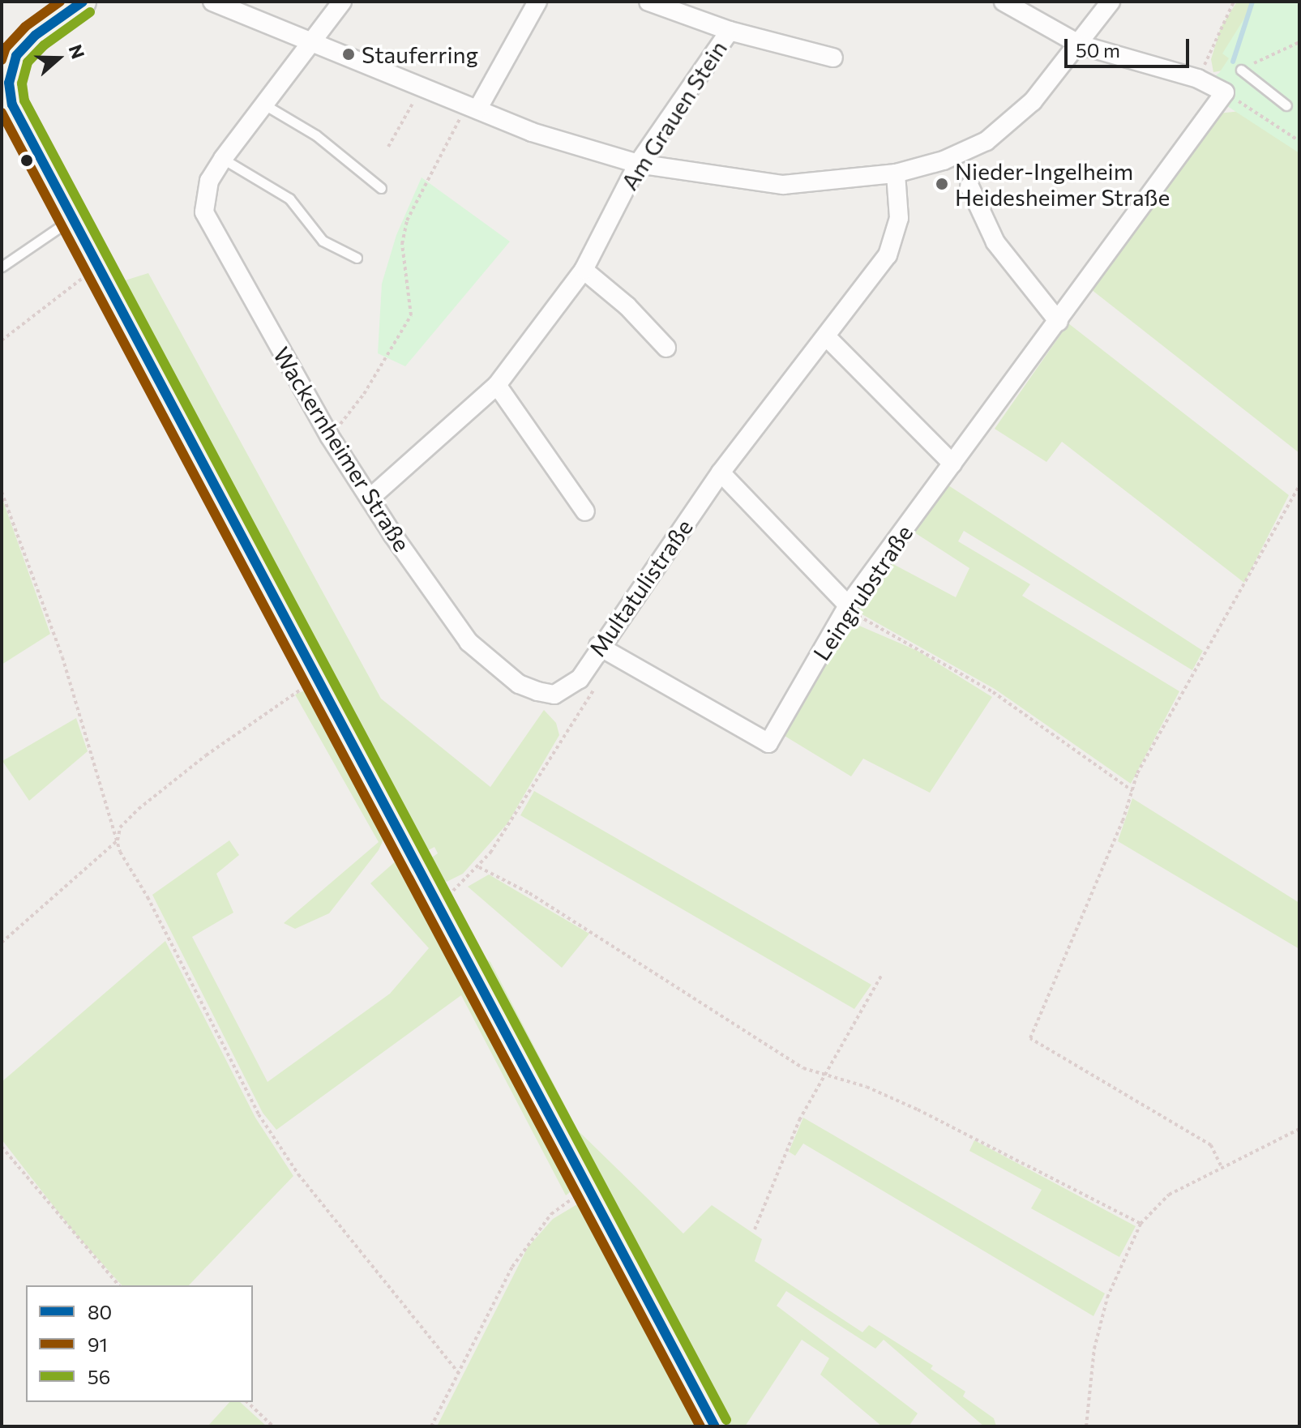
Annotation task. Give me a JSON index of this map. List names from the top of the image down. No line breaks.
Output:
{"streets":{"street":["Am Grauen Stein","Wackernheimer Straße","Multatulistraße","Leingrubstraße"]},"crossings":[["Am Grauen Stein","Wackernheimer Straße"],["Wackernheimer Straße","Multatulistraße"],["Multatulistraße","Leingrubstraße"]],"places":["Stauferring","Nieder-Ingelheim Heidesheimer Straße"],"lines":["transit line 80","transit line 91","transit line 56"],"legend":["80","91","56"],"scale_bar":"50 m","north":"right"}
